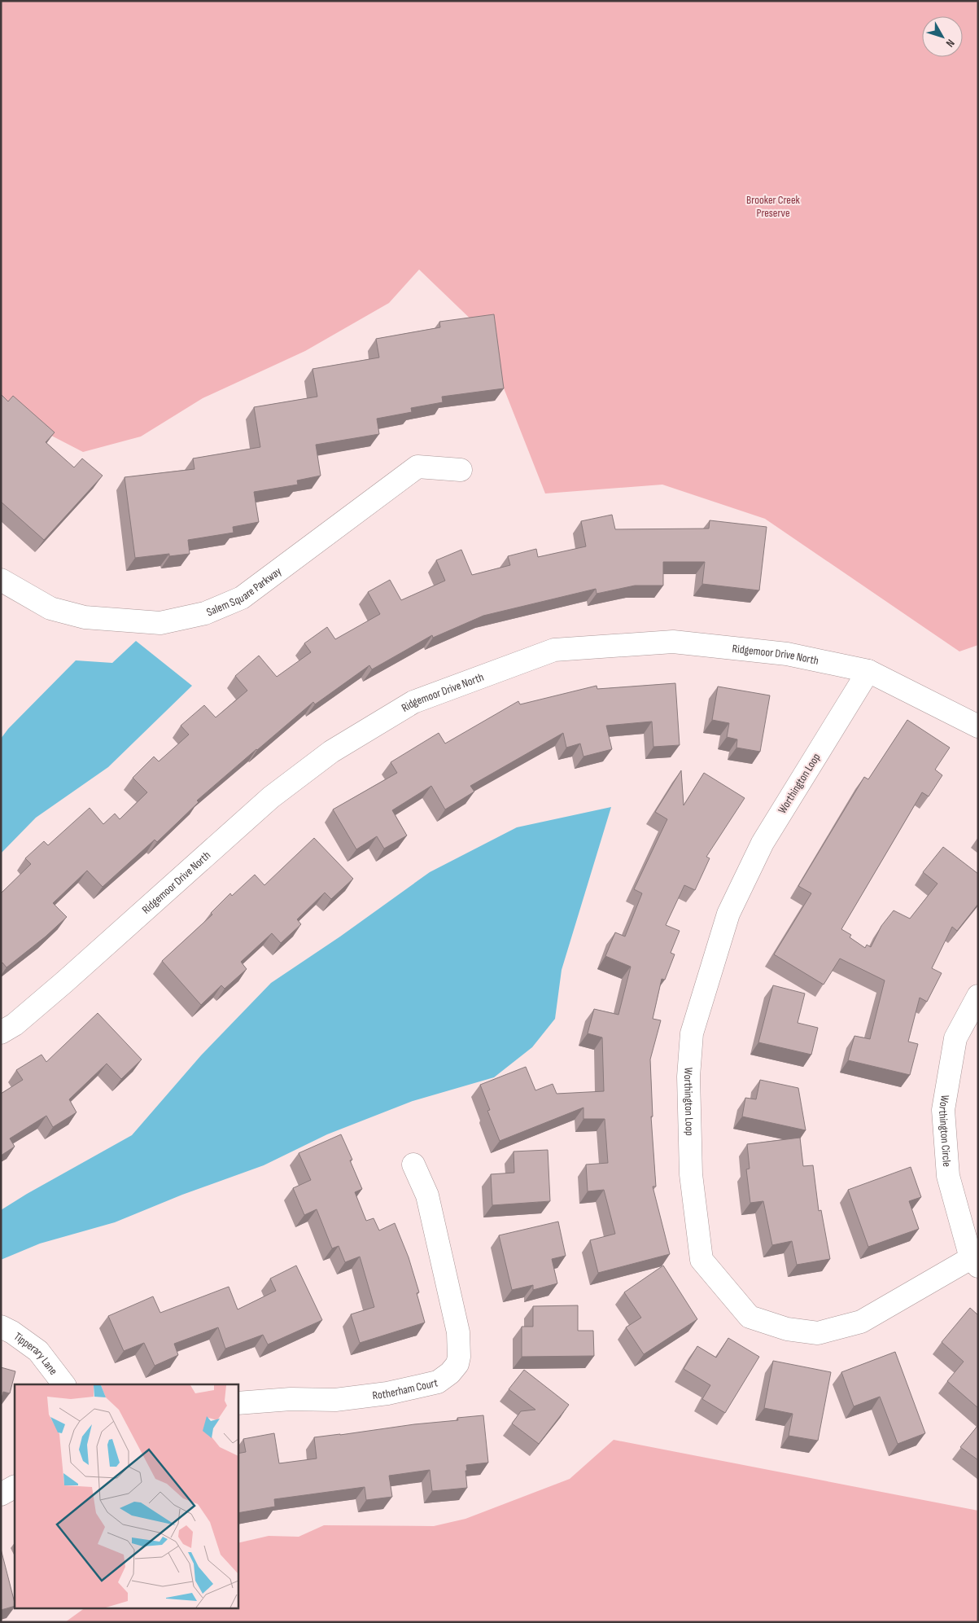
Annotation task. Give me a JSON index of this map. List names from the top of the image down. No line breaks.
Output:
{"streets":{"street":["Salem Square Parkway","Ridgemoor Drive North","Worthington Loop","Worthington Circle","Tipperary Lane","Rotherham Court"]},"crossings":[["Ridgemoor Drive North","Worthington Loop"],["Worthington Loop","Worthington Circle"]],"parks":["Brooker Creek Preserve"],"north":"bottom right"}
